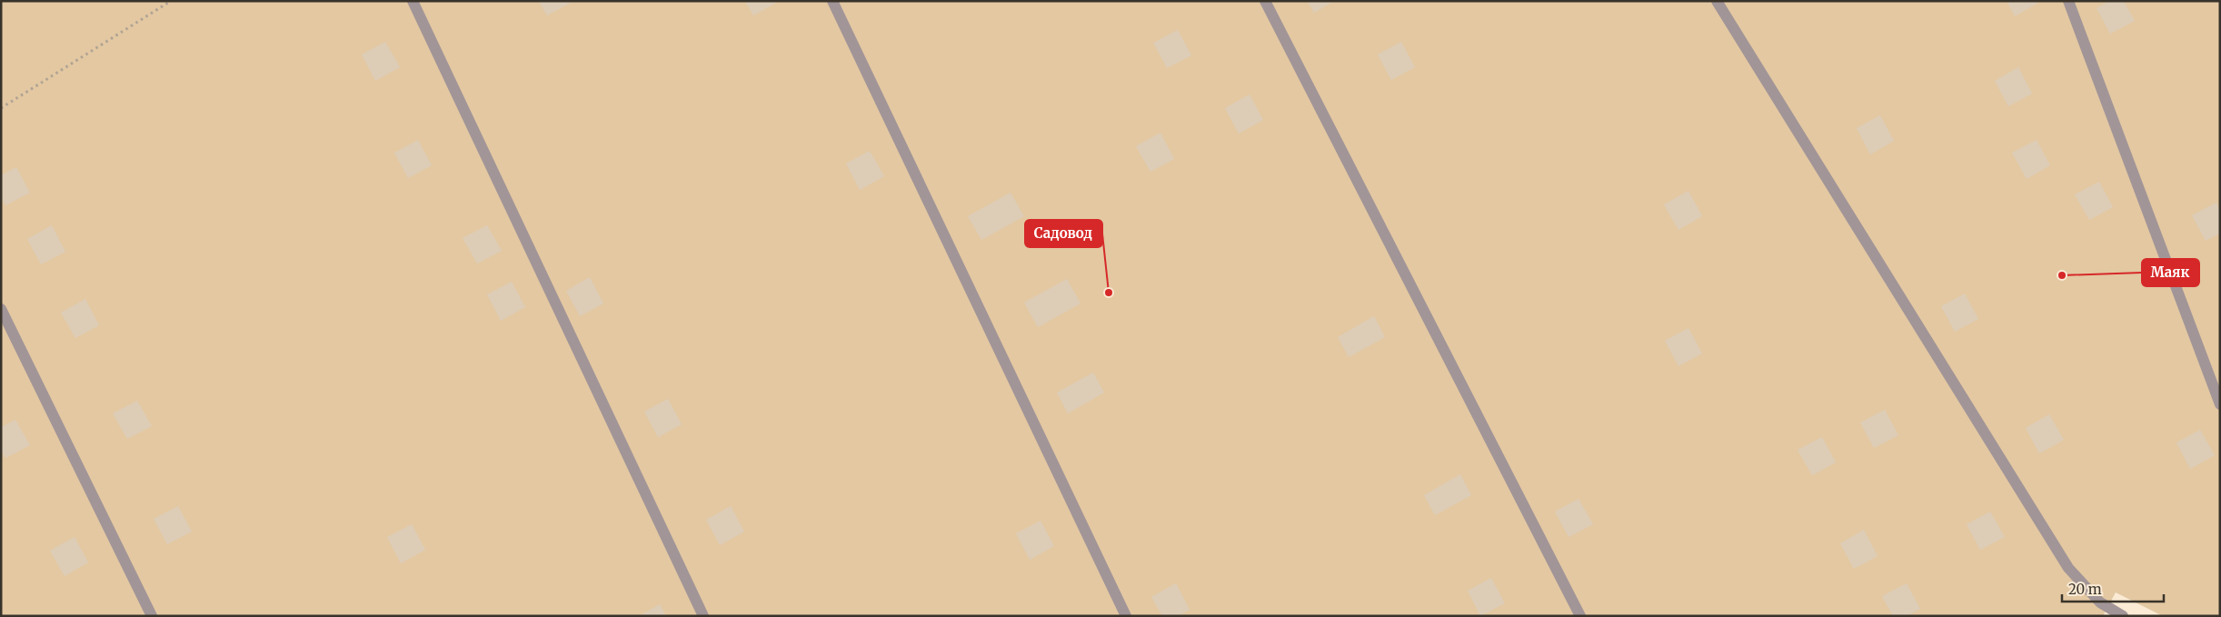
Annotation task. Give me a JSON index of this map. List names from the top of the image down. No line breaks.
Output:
{"places":["Маяк","Садовод"],"scale_bar":"20 m"}
